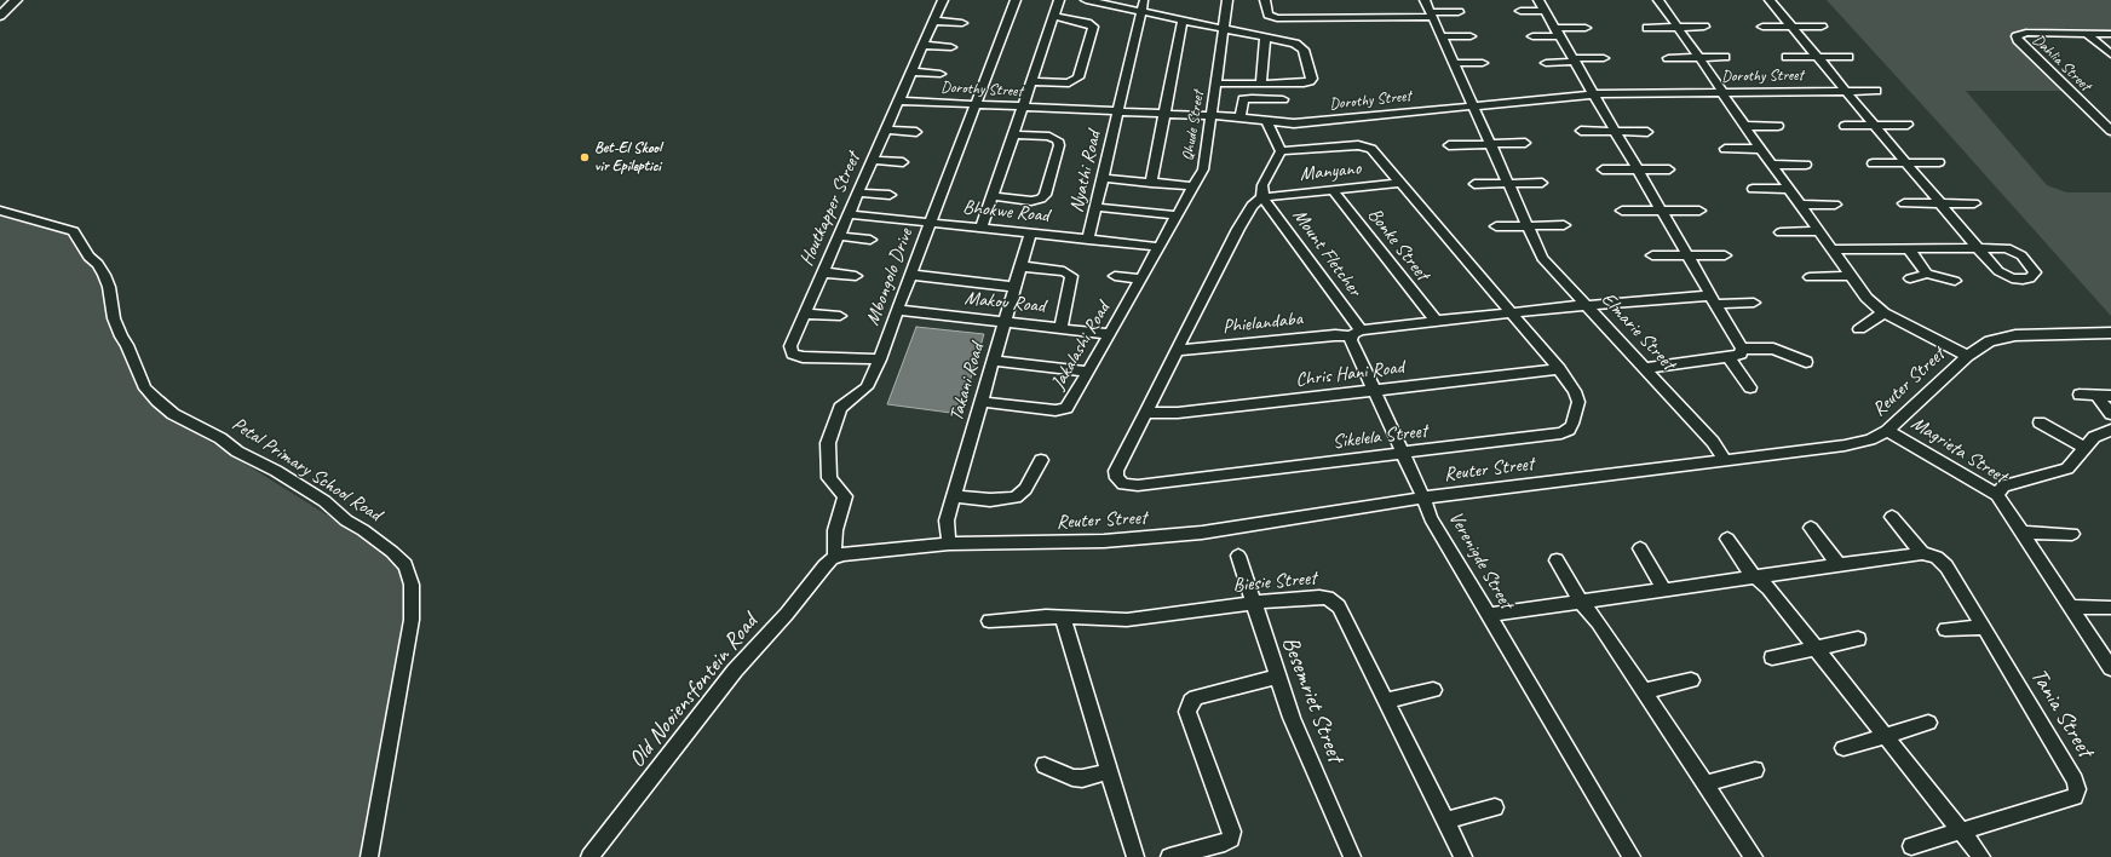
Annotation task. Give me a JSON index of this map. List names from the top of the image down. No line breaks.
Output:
{"streets":{"street":["Dahlia Street","Dorothy Street","Qhude Street","Nyathi Road","Manyano","Houtkapper Street","Bhokwe Road","Bonke Street","Mount Fletcher","Mbongolo Drive","Makou Road","Phielandaba","Elmarie Street","Jakalashi Road","Chris Hani Road","Takani Road","Reuter Street","Sikelela Street","Magrieta Street","Petal Primary School Road","Verenigde Street","Biesie Street","Old Nooiensfontein Road","Besemriet Street","Tania Street"]},"crossings":[["Dorothy Street","Qhude Street"],["Dorothy Street","Nyathi Road"],["Dorothy Street","Houtkapper Street"],["Dorothy Street","Mbongolo Drive"],["Dorothy Street","Elmarie Street"],["Qhude Street","Bhokwe Road"],["Qhude Street","Jakalashi Road"],["Nyathi Road","Bhokwe Road"],["Manyano","Bonke Street"],["Manyano","Mount Fletcher"],["Manyano","Sikelela Street"],["Houtkapper Street","Bhokwe Road"],["Houtkapper Street","Mbongolo Drive"],["Bhokwe Road","Mbongolo Drive"],["Bhokwe Road","Jakalashi Road"],["Bhokwe Road","Takani Road"],["Mount Fletcher","Phielandaba"],["Mount Fletcher","Sikelela Street"],["Mount Fletcher","Verenigde Street"],["Mbongolo Drive","Makou Road"],["Mbongolo Drive","Reuter Street"],["Mbongolo Drive","Old Nooiensfontein Road"],["Makou Road","Jakalashi Road"],["Makou Road","Takani Road"],["Phielandaba","Sikelela Street"],["Phielandaba","Verenigde Street"],["Elmarie Street","Reuter Street"],["Jakalashi Road","Takani Road"],["Chris Hani Road","Sikelela Street"],["Chris Hani Road","Verenigde Street"],["Takani Road","Reuter Street"],["Reuter Street","Magrieta Street"],["Reuter Street","Verenigde Street"],["Reuter Street","Old Nooiensfontein Road"],["Sikelela Street","Verenigde Street"],["Biesie Street","Besemriet Street"]],"places":["Bet-El Skool vir Epileptici"]}
